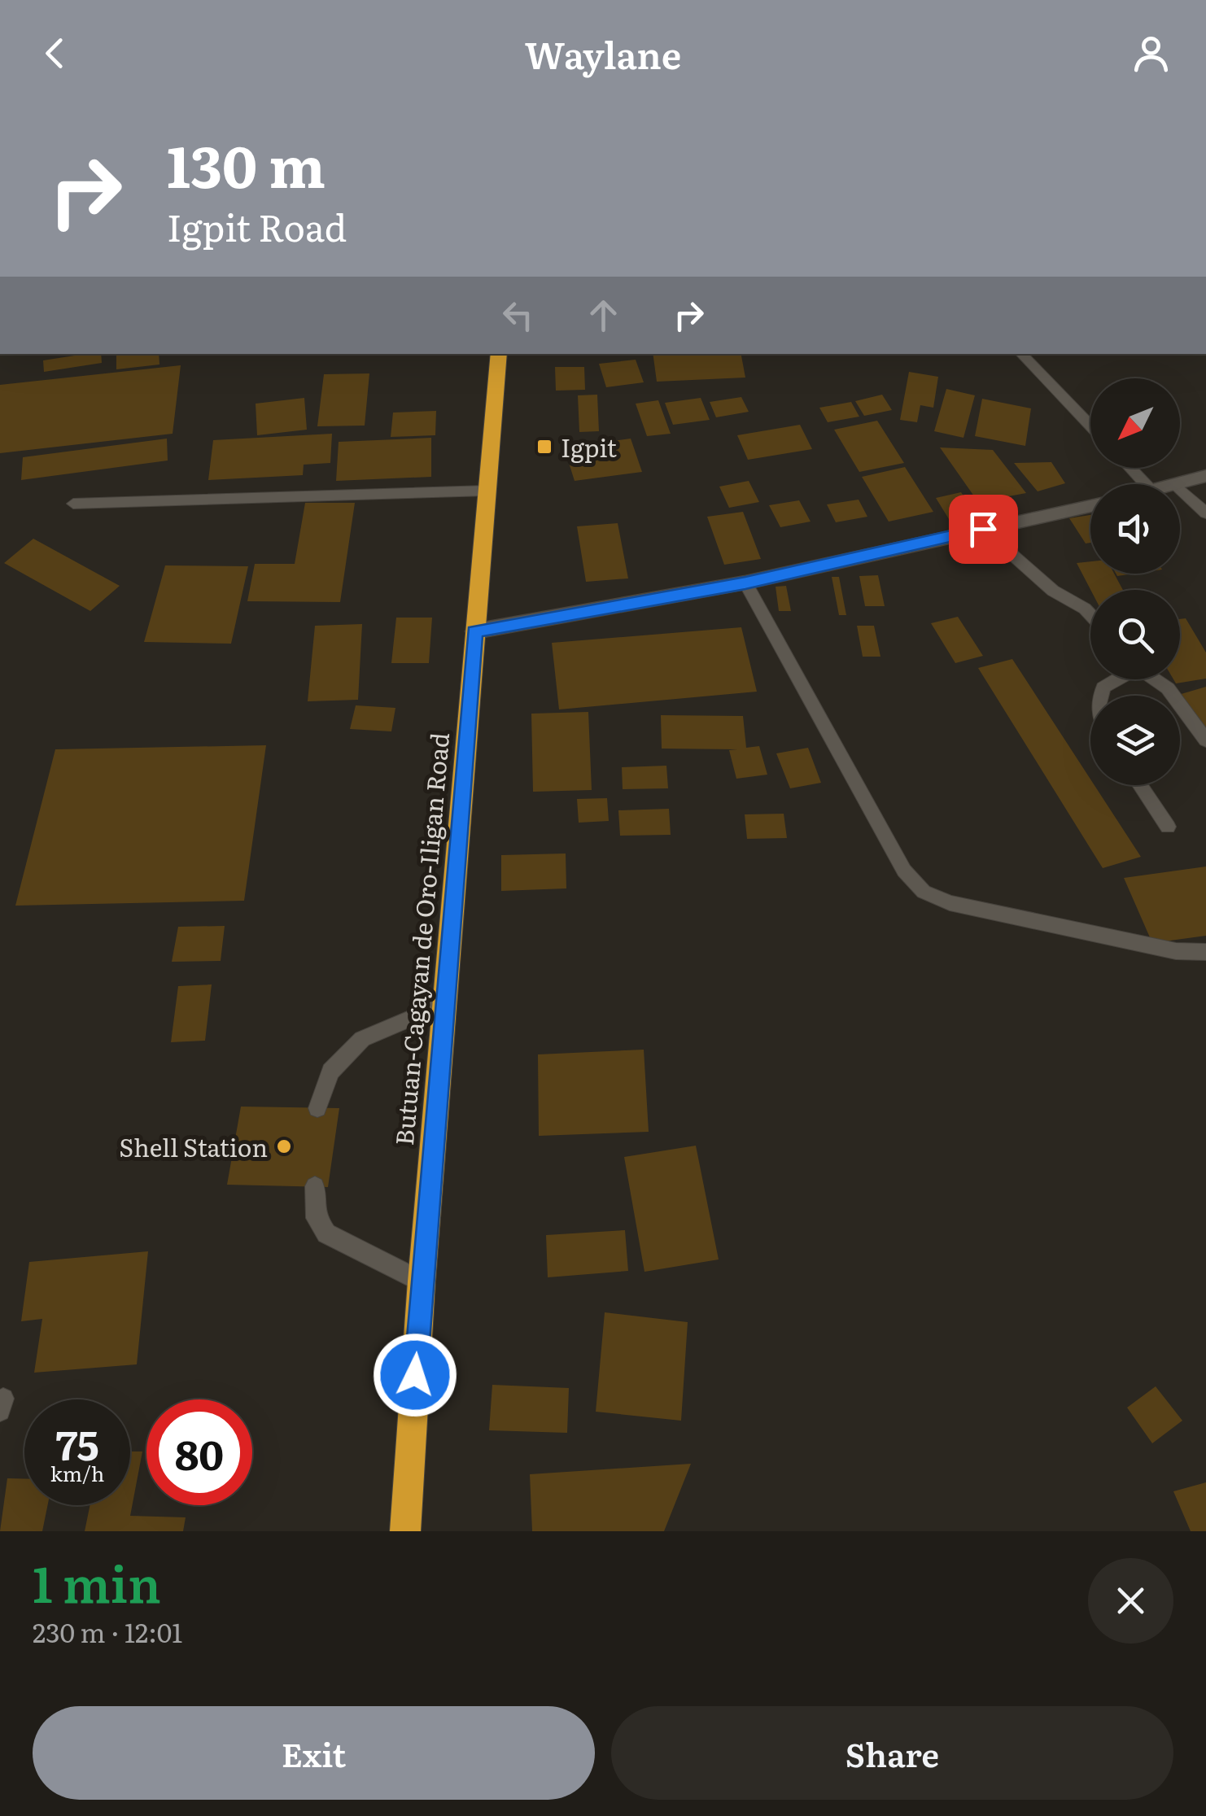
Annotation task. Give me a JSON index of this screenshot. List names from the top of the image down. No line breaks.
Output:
{"streets":{"highway":["Butuan-Cagayan de Oro-Iligan Road"]},"places":{"transit":["Igpit"],"other":["Shell Station"]},"north":"bottom left","page":{"header":"Waylane","turn":["130 m","Igpit Road"],"speed":"75 km/h","limit":"80","heading":["1 min","230 m · 12:01"],"buttons":["Exit","Share"]}}
